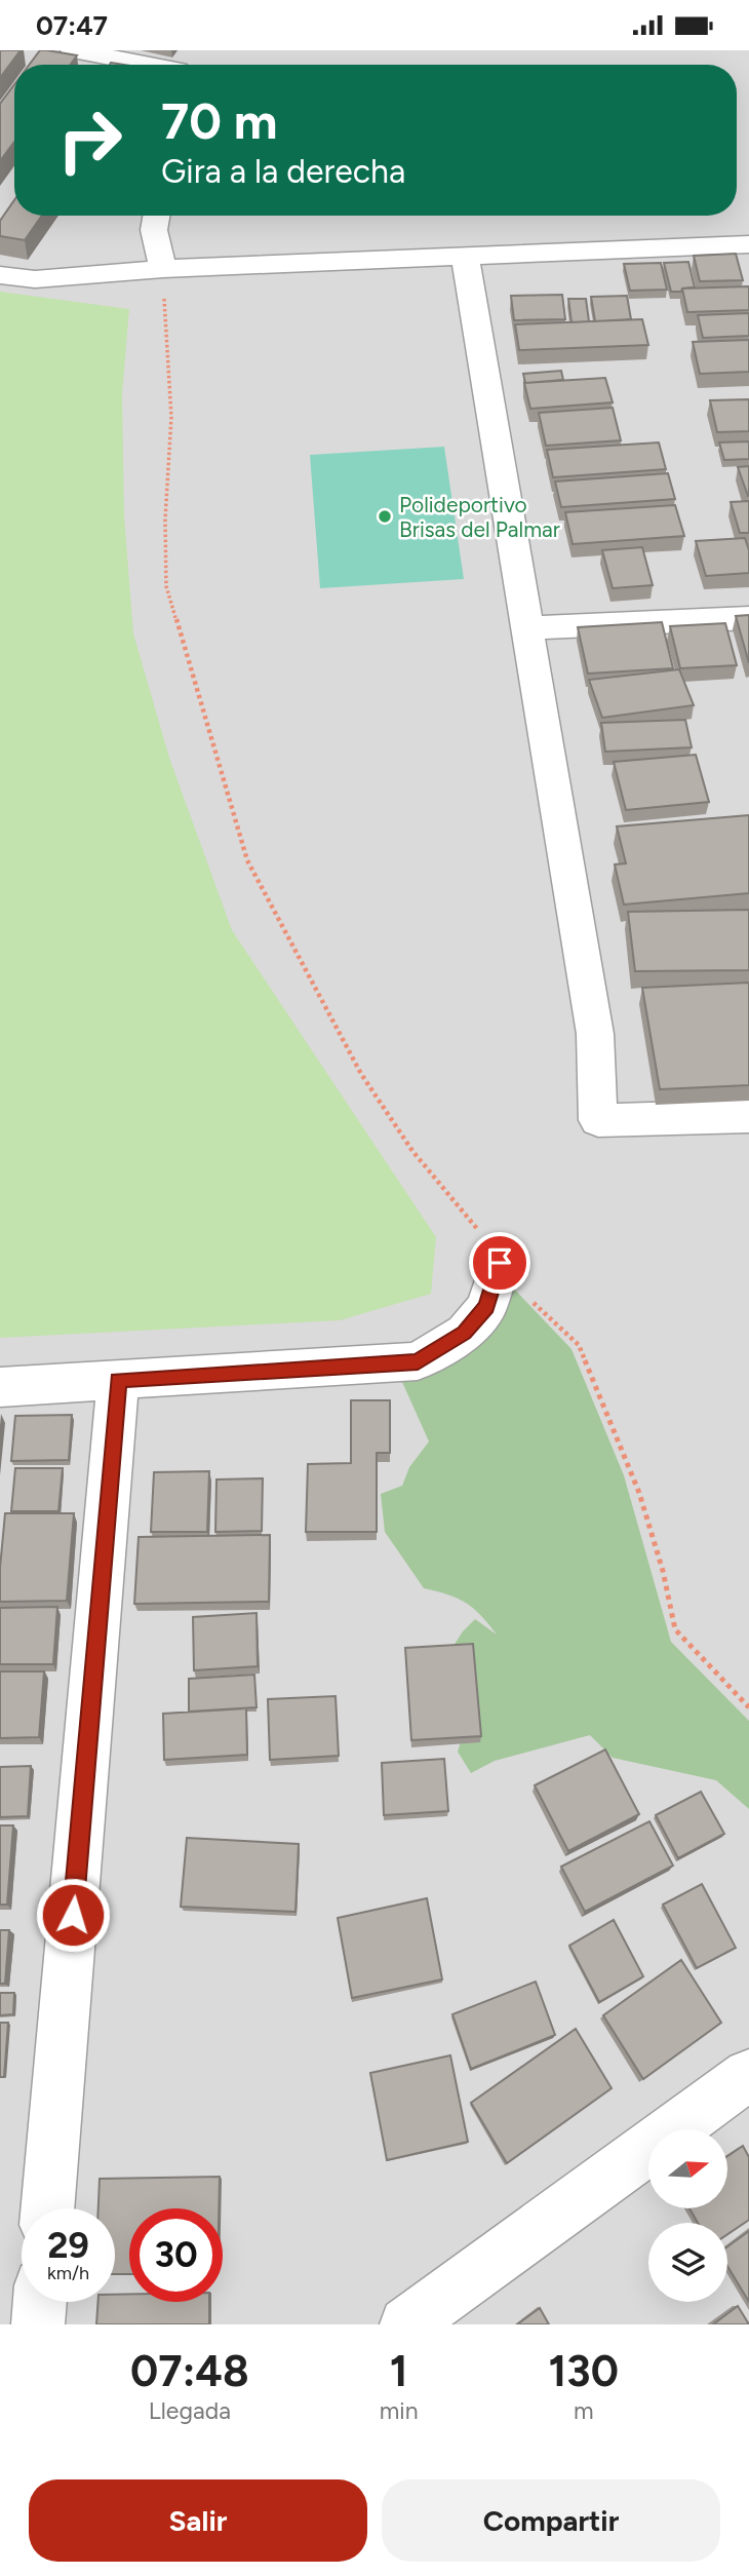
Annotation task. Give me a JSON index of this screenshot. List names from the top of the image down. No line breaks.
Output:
{"places":["Polideportivo Brisas del Palmar"],"north":"right","page":{"status":"07:47","turn":["70 m","Gira a la derecha"],"speed":"29 km/h","limit":"30","eta":["07:48","Llegada","1","min","130","m"],"buttons":["Salir","Compartir"]}}
